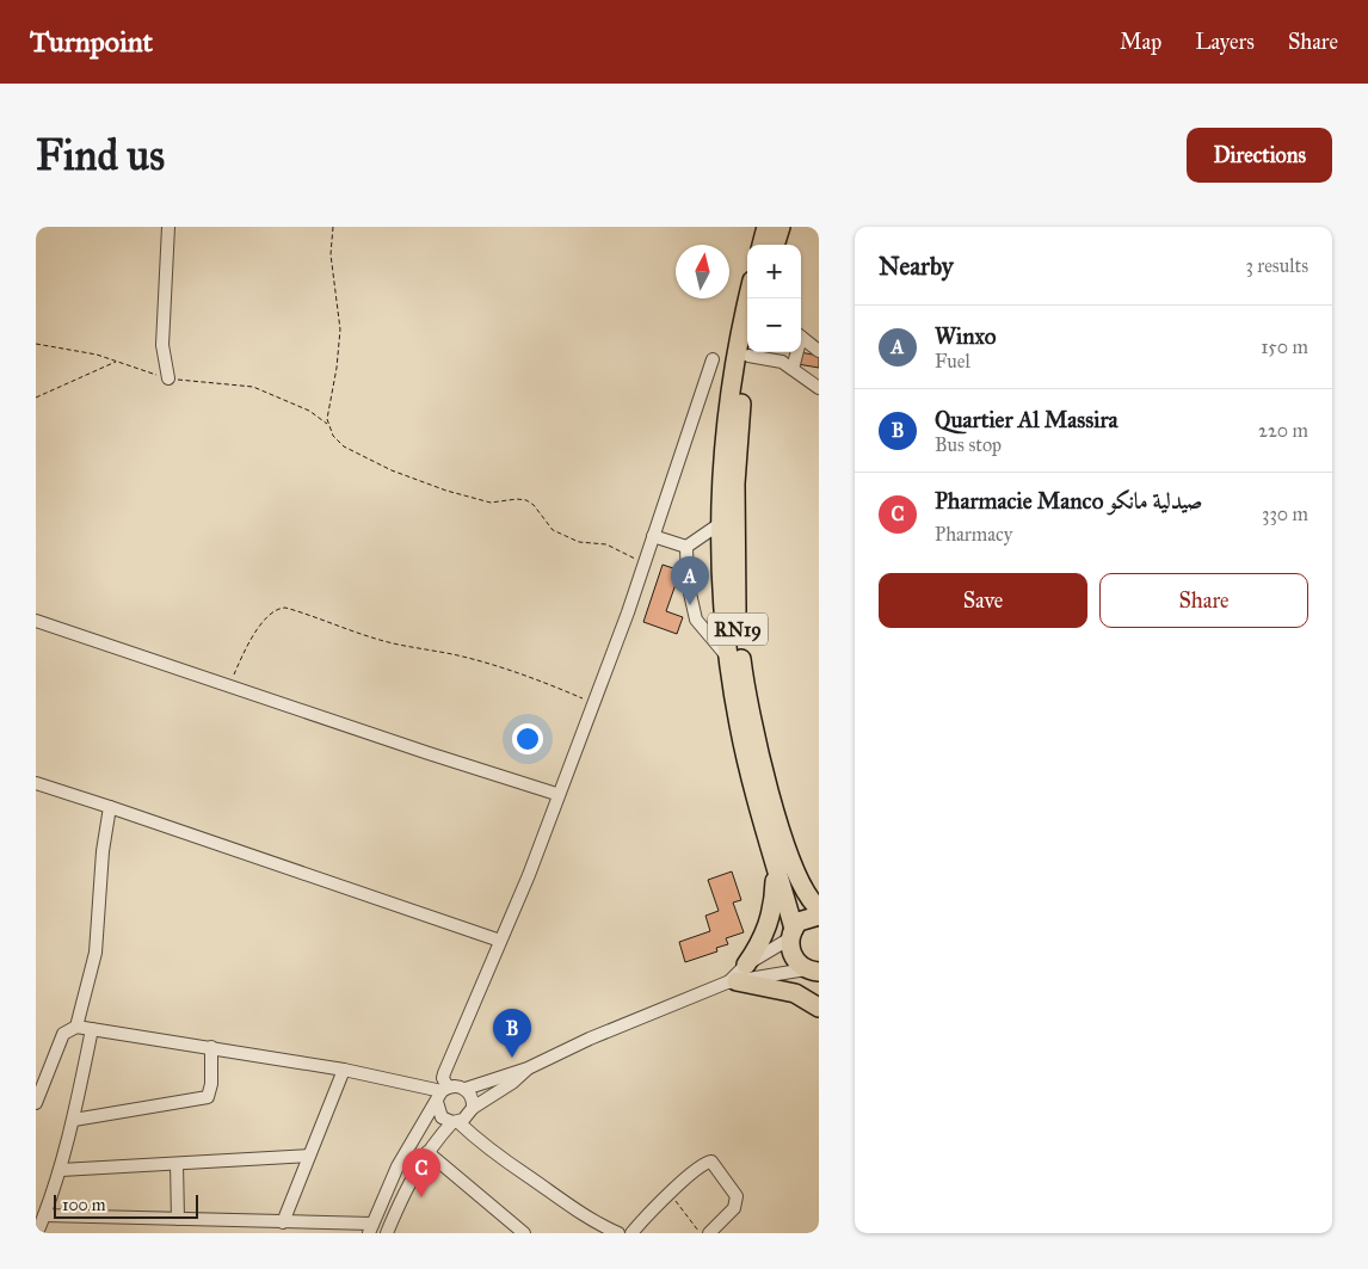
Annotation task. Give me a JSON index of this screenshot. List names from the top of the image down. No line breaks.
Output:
{"streets":{"highway":["RN19"]},"scale_bar":"100 m","north":"top","page":{"header":"Turnpoint","nav":["Map","Layers","Share"],"buttons":["Directions",["Save","Share"]],"title":"Find us","heading":["Nearby","3 results"],"map_buttons":["+","−"],"list":[{"mark":"A","name":"Winxo","note":"Fuel","value":"150 m"},{"mark":"B","name":"Quartier Al Massira","note":"Bus stop","value":"220 m"},{"mark":"C","name":"Pharmacie Manco صيدلية مانكو","note":"Pharmacy","value":"330 m"}],"pins":["A","B","C"],"scale":"100 m"}}
